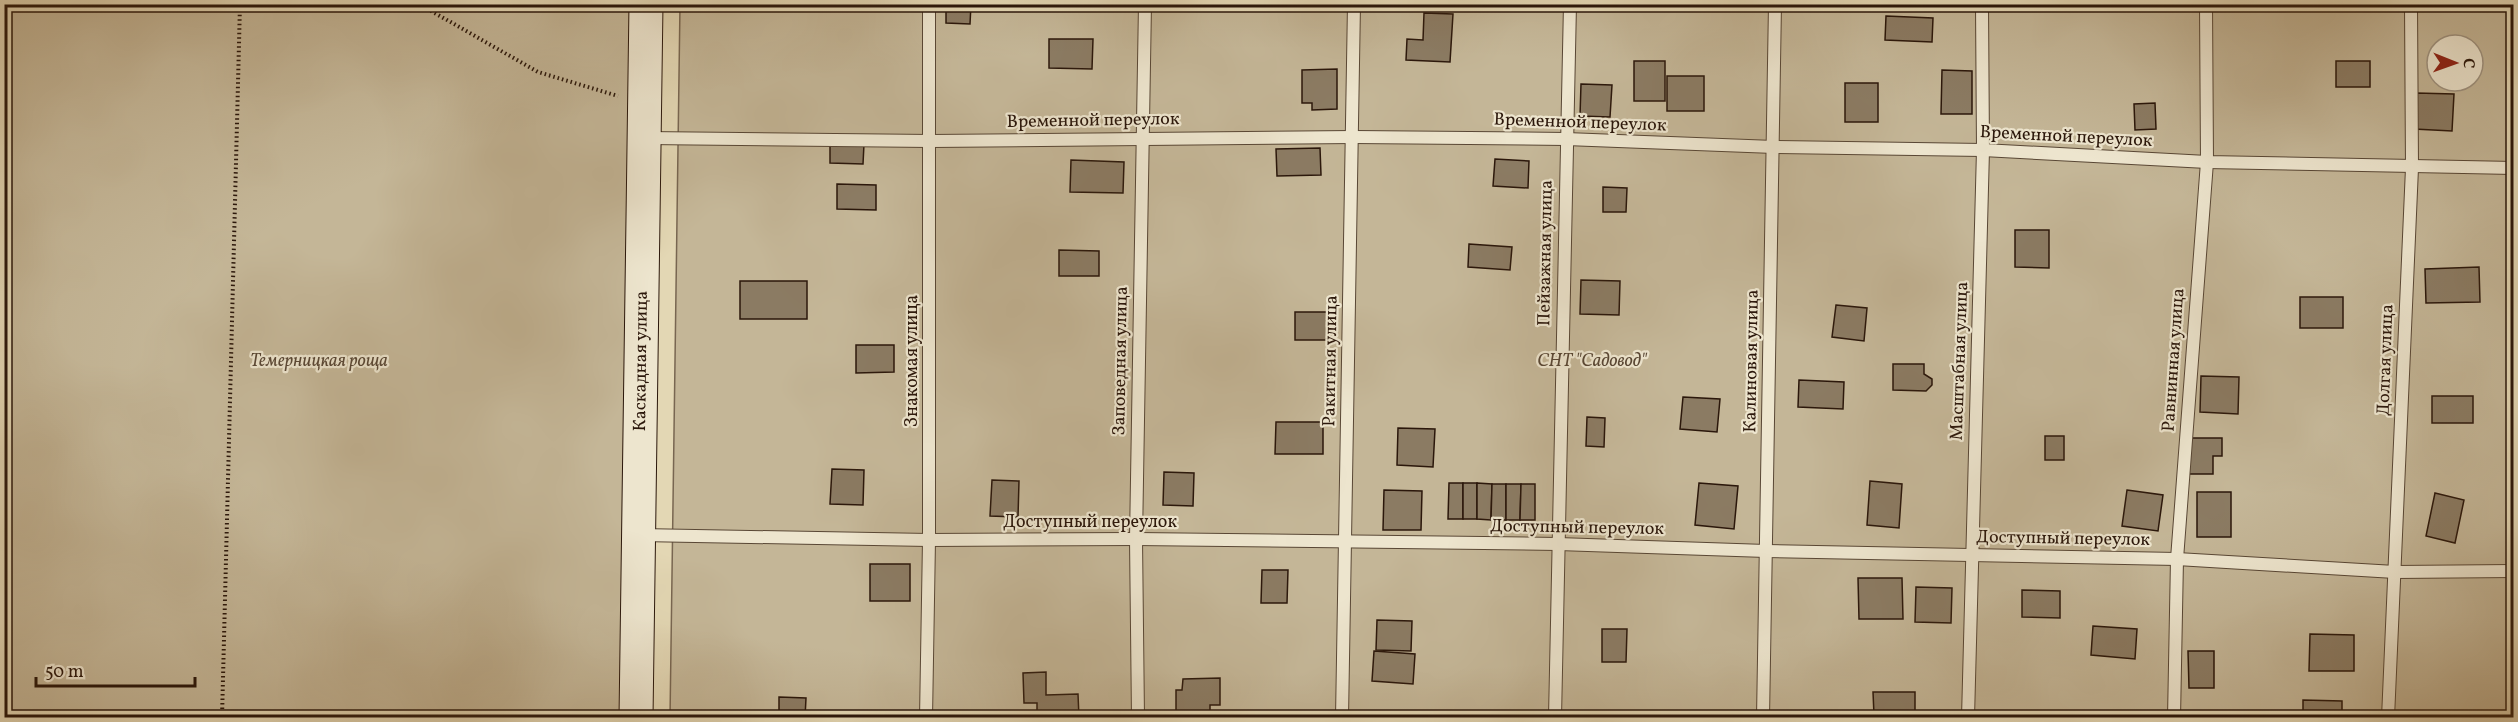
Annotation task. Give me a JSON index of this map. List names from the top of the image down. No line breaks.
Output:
{"streets":{"street":["Каскадная улица"],"lane":["Временной переулок","Пейзажная улица","Равнинная улица","Долгая улица","Знакомая улица","Заповедная улица","Ракитная улица","Калиновая улица","Масштабная улица","Доступный переулок"]},"crossings":[["Временной переулок","Пейзажная улица"],["Временной переулок","Равнинная улица"],["Временной переулок","Долгая улица"],["Временной переулок","Каскадная улица"],["Временной переулок","Знакомая улица"],["Временной переулок","Заповедная улица"],["Временной переулок","Ракитная улица"],["Временной переулок","Калиновая улица"],["Временной переулок","Масштабная улица"],["Пейзажная улица","Доступный переулок"],["Равнинная улица","Доступный переулок"],["Долгая улица","Доступный переулок"],["Каскадная улица","Доступный переулок"],["Знакомая улица","Доступный переулок"],["Заповедная улица","Доступный переулок"],["Ракитная улица","Доступный переулок"],["Калиновая улица","Доступный переулок"],["Масштабная улица","Доступный переулок"]],"parks":["Темерницкая роща","СНТ \"Садовод\""],"scale_bar":"50 m","north":"right"}
